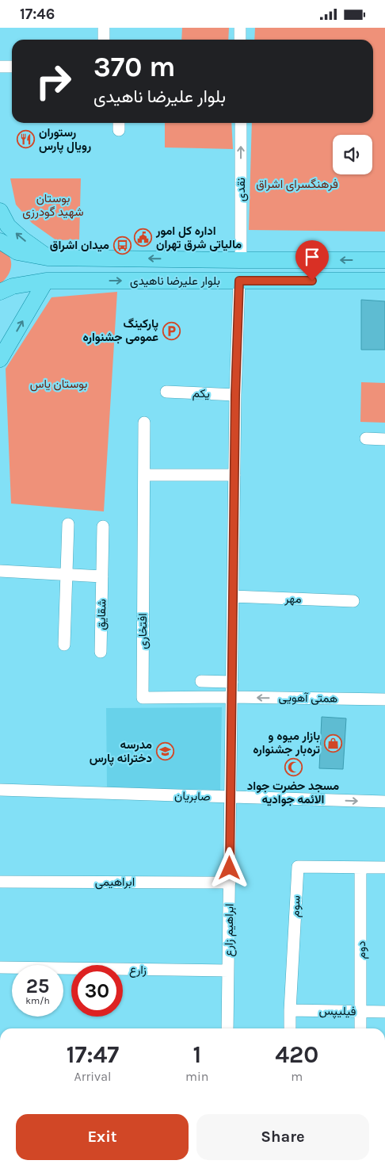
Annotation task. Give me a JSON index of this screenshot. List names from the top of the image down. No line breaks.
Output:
{"streets":{"main road":["بلوار علیرضا ناهیدی"],"street":["نقدی","یکم","مهر","شقایق","افتخاری","همتی آهویی","صابریان","ابراهیمی","سوم","ابراهیم زارع","دوم","زارع","فیلیپس"]},"crossings":[["نقدی","بلوار علیرضا ناهیدی"],["بلوار علیرضا ناهیدی","ابراهیم زارع"],["یکم","ابراهیم زارع"],["مهر","ابراهیم زارع"],["افتخاری","همتی آهویی"],["افتخاری","ابراهیم زارع"],["همتی آهویی","ابراهیم زارع"],["صابریان","ابراهیم زارع"],["ابراهیمی","ابراهیم زارع"],["سوم","دوم"],["سوم","فیلیپس"],["ابراهیم زارع","زارع"],["دوم","فیلیپس"]],"one_way":["نقدی","همتی آهویی","صابریان"],"parks":["فرهنگسرای اشراق","بوستان شهید گودرزی","بوستان یاس"],"places":{"restaurant":["رستوران رویال پارس"],"public building":["اداره کل امور مالیاتی شرق تهران"],"bus stop":["میدان اشراق"],"parking":["پارکینگ عمومی جشنواره"],"shop":["بازار میوه و تره‌بار جشنواره"],"school or university":["مدرسه دخترانه پارس"],"mosque":["مسجد حضرت جواد الائمه جوادیه"]},"page":{"status":"17:46","turn":["370 m","بلوار علیرضا ناهیدی"],"speed":"25 km/h","limit":"30","eta":["17:47","Arrival","1","min","420","m"],"buttons":["Exit","Share"]}}
